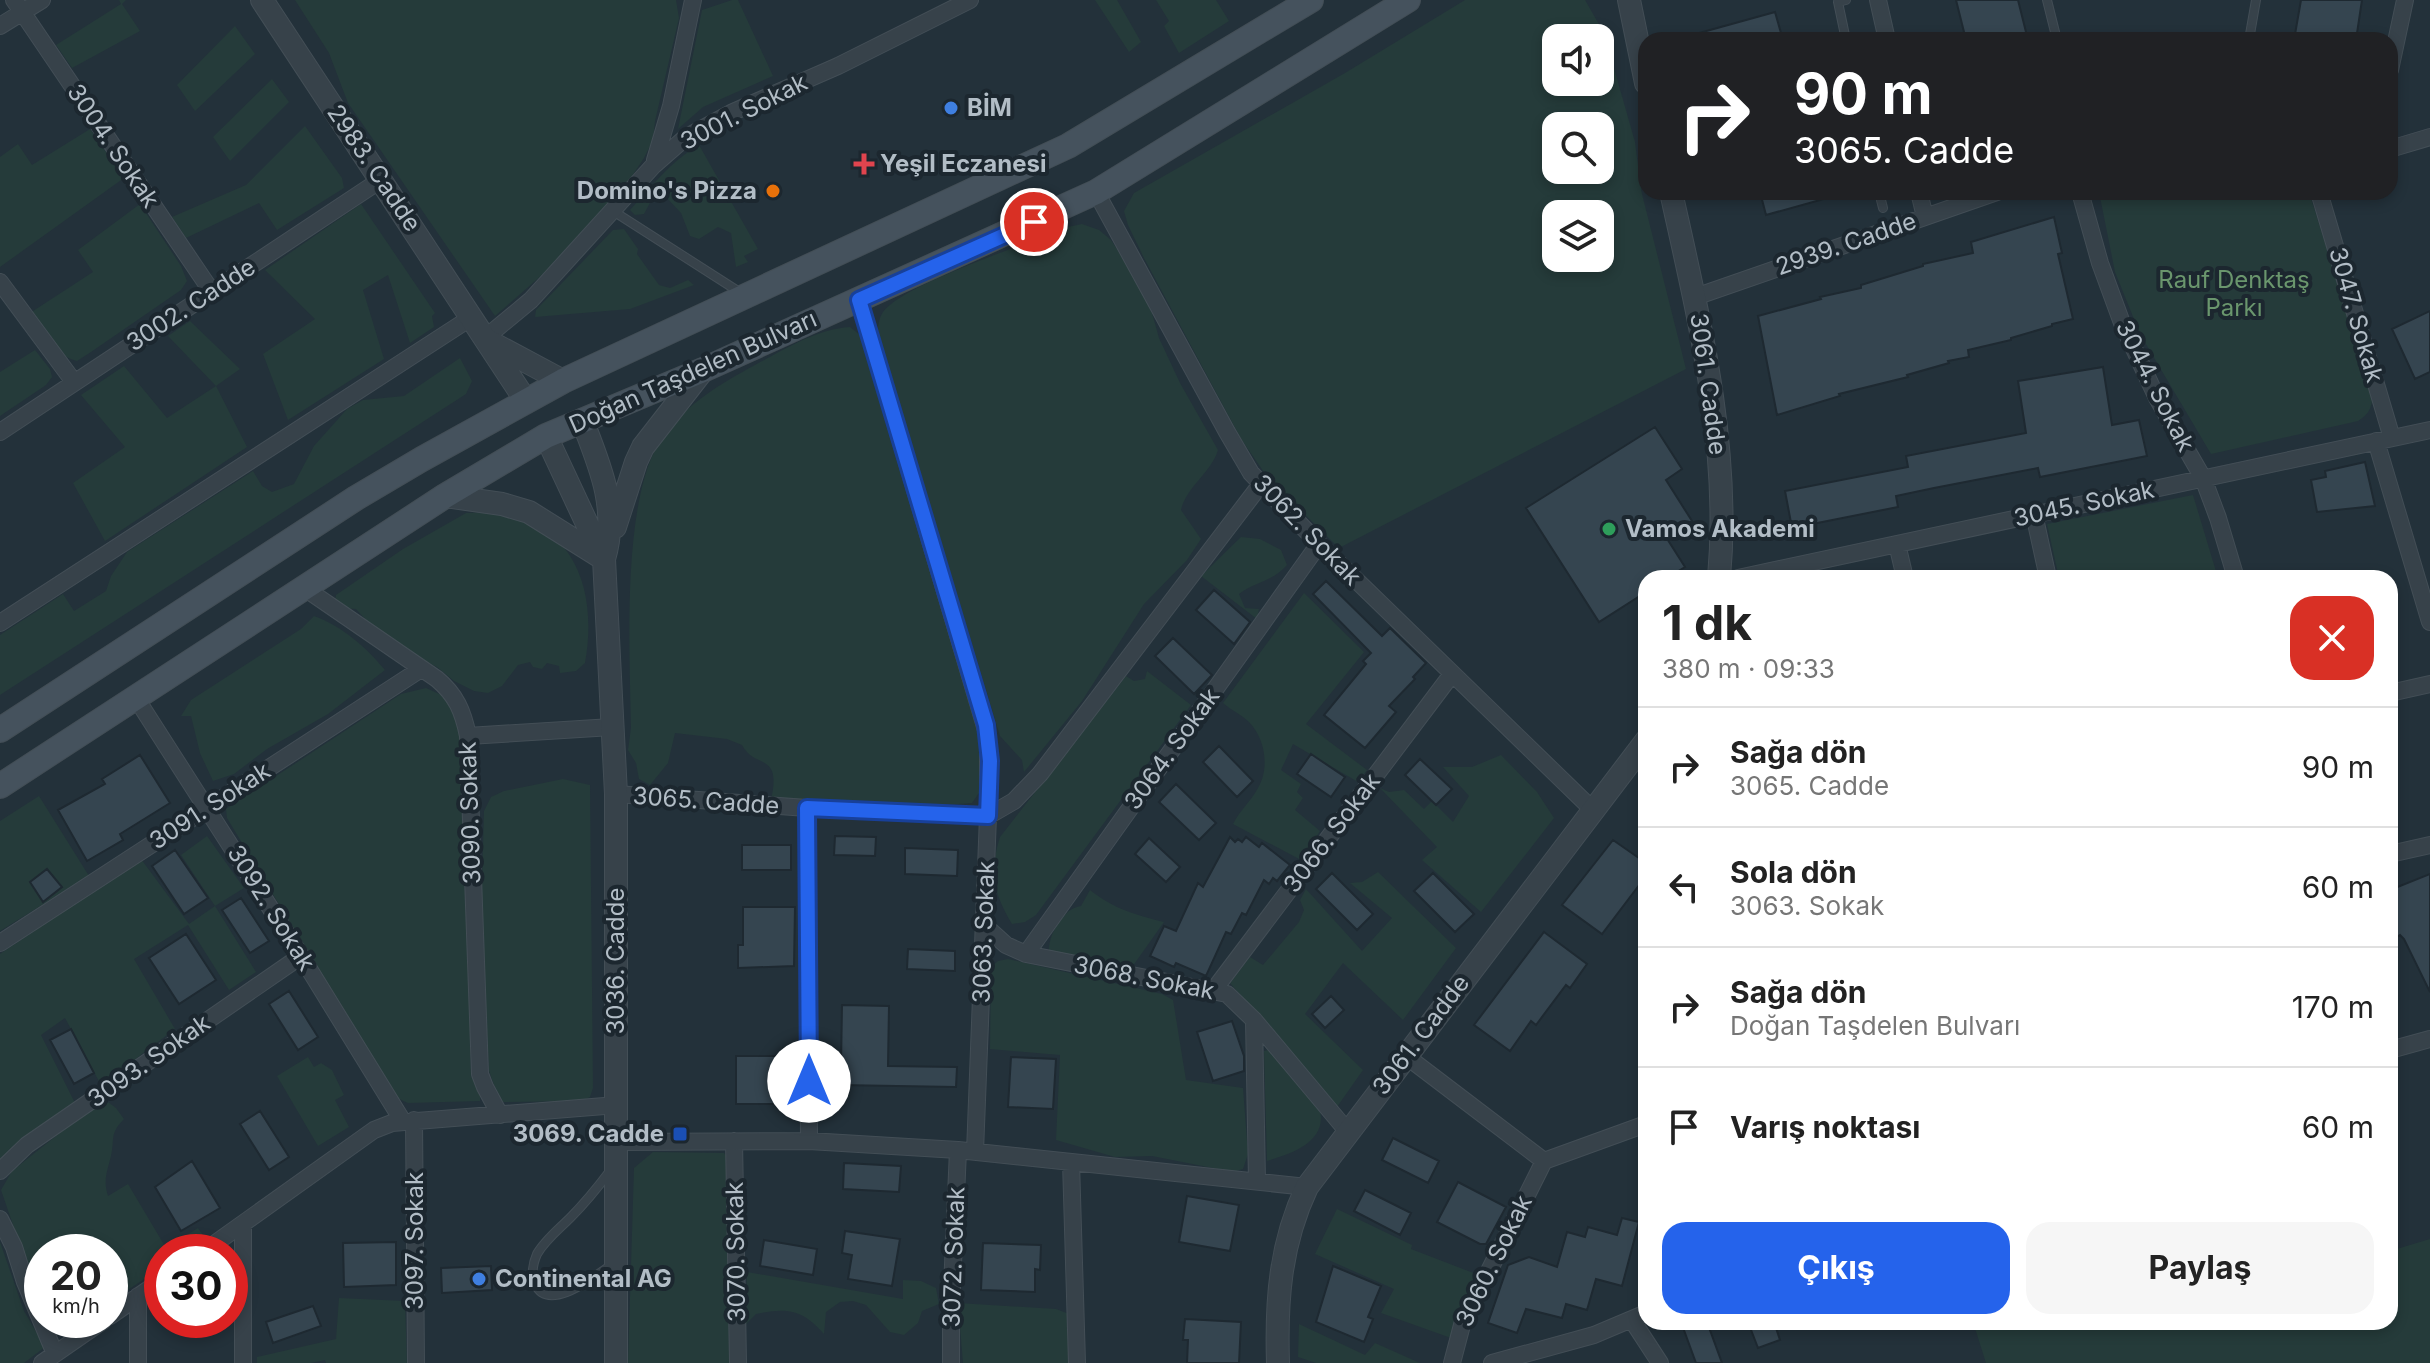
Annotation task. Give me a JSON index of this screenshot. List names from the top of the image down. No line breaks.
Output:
{"streets":{"main road":["Doğan Taşdelen Bulvarı"],"street":["3001. Sokak","3004. Sokak","2983. Cadde","2939. Cadde","3002. Cadde","3047. Sokak","3061. Cadde","3044. Sokak","3045. Sokak","3062. Sokak","3064. Sokak","3065. Cadde","3091. Sokak","3090. Sokak","3066. Sokak","3092. Sokak","3063. Sokak","3036. Cadde","3068. Sokak","3093. Sokak","3097. Sokak","3070. Sokak","3072. Sokak","3060. Sokak"]},"crossings":[["3001. Sokak","2983. Cadde"],["3004. Sokak","3002. Cadde"],["2983. Cadde","3002. Cadde"],["2983. Cadde","Doğan Taşdelen Bulvarı"],["2939. Cadde","3061. Cadde"],["3047. Sokak","3045. Sokak"],["Doğan Taşdelen Bulvarı","3062. Sokak"],["Doğan Taşdelen Bulvarı","3090. Sokak"],["Doğan Taşdelen Bulvarı","3092. Sokak"],["Doğan Taşdelen Bulvarı","3063. Sokak"],["Doğan Taşdelen Bulvarı","3036. Cadde"],["3061. Cadde","3062. Sokak"],["3061. Cadde","3068. Sokak"],["3044. Sokak","3045. Sokak"],["3062. Sokak","3064. Sokak"],["3062. Sokak","3066. Sokak"],["3064. Sokak","3068. Sokak"],["3065. Cadde","3063. Sokak"],["3065. Cadde","3036. Cadde"],["3091. Sokak","3090. Sokak"],["3091. Sokak","3092. Sokak"],["3066. Sokak","3068. Sokak"],["3092. Sokak","3093. Sokak"],["3092. Sokak","3097. Sokak"],["3063. Sokak","3068. Sokak"],["3063. Sokak","3072. Sokak"]],"parks":["Rauf Denktaş Parkı"],"places":{"other":["BİM","Domino's Pizza","Vamos Akademi","Continental AG"],"health":["Yeşil Eczanesi"],"transit":["3069. Cadde"]},"page":{"turn":["90 m","3065. Cadde"],"heading":["1 dk","380 m · 09:33"],"list":[{"name":"Sağa dön","note":"3065. Cadde","value":"90 m"},{"name":"Sola dön","note":"3063. Sokak","value":"60 m"},{"name":"Sağa dön","note":"Doğan Taşdelen Bulvarı","value":"170 m"},{"name":"Varış noktası","value":"60 m"}],"buttons":["Çıkış","Paylaş"],"speed":"20 km/h","limit":"30"}}
